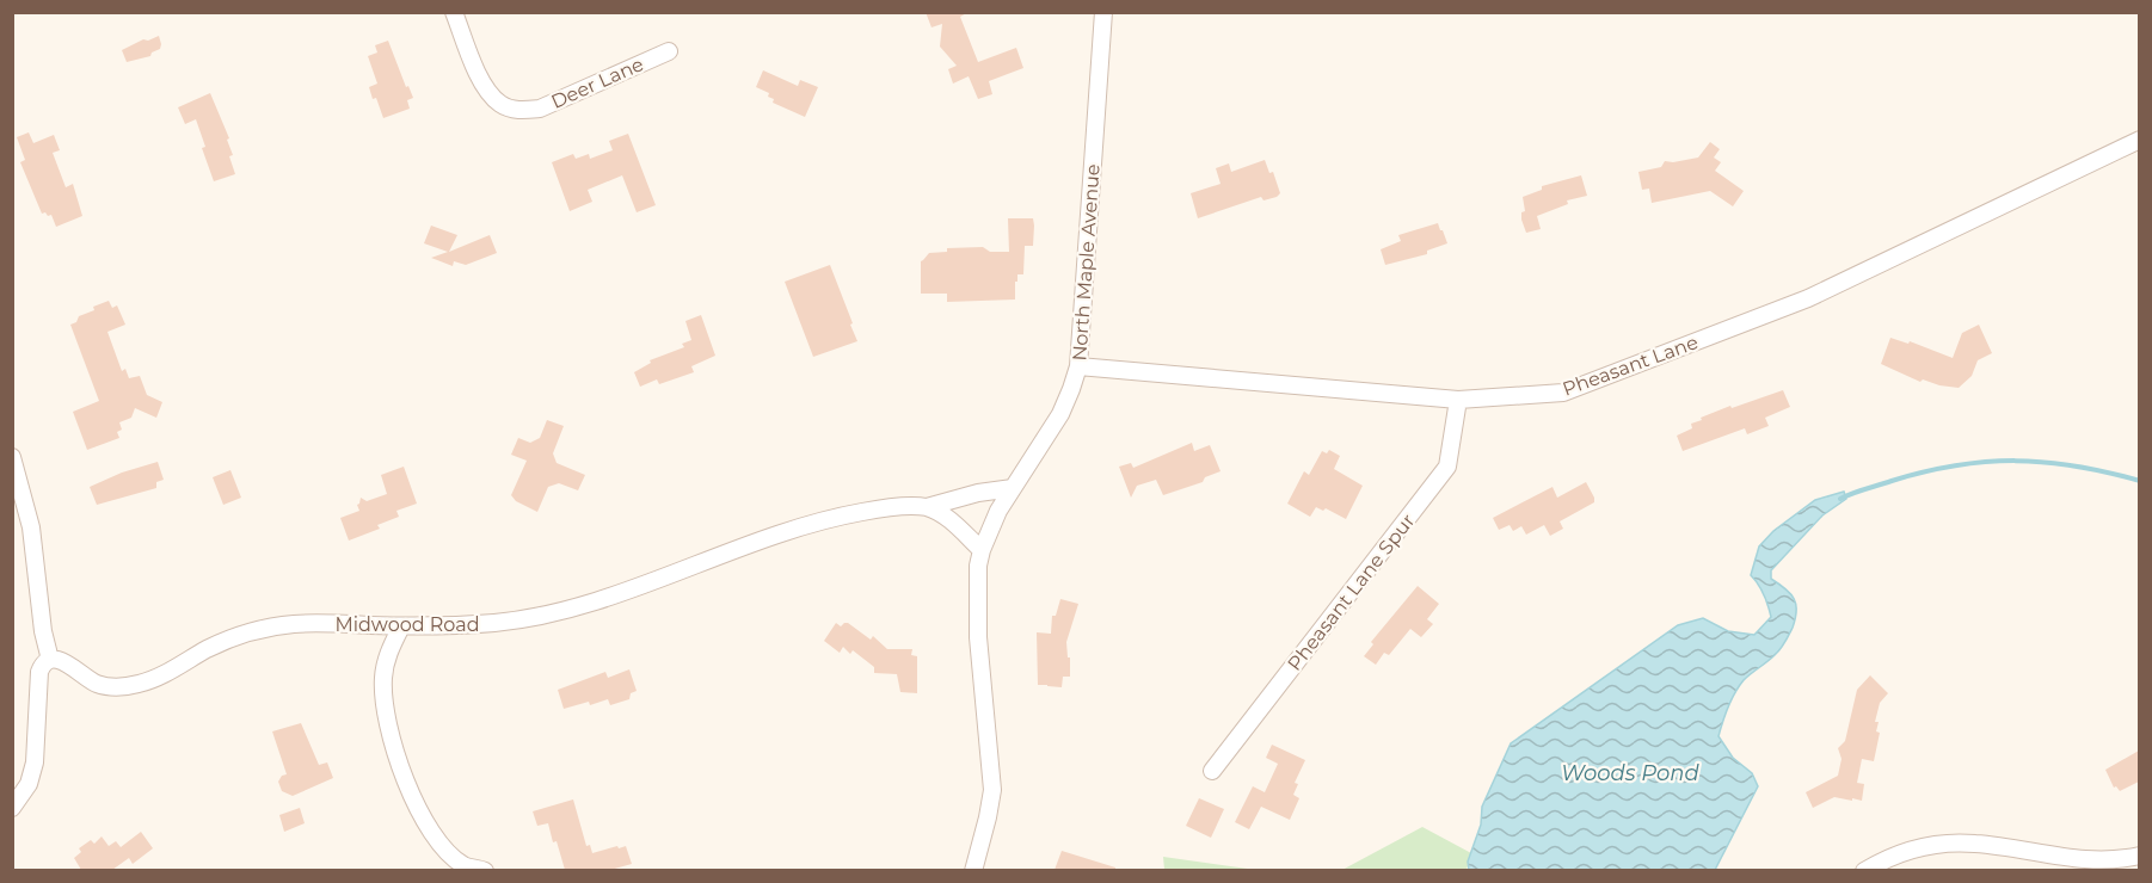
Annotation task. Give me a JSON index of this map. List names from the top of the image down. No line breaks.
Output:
{"streets":{"street":["Deer Lane","North Maple Avenue","Pheasant Lane","Pheasant Lane Spur","Midwood Road"]},"crossings":[["North Maple Avenue","Pheasant Lane"],["North Maple Avenue","Midwood Road"],["Pheasant Lane","Pheasant Lane Spur"]],"water":["Woods Pond"]}
